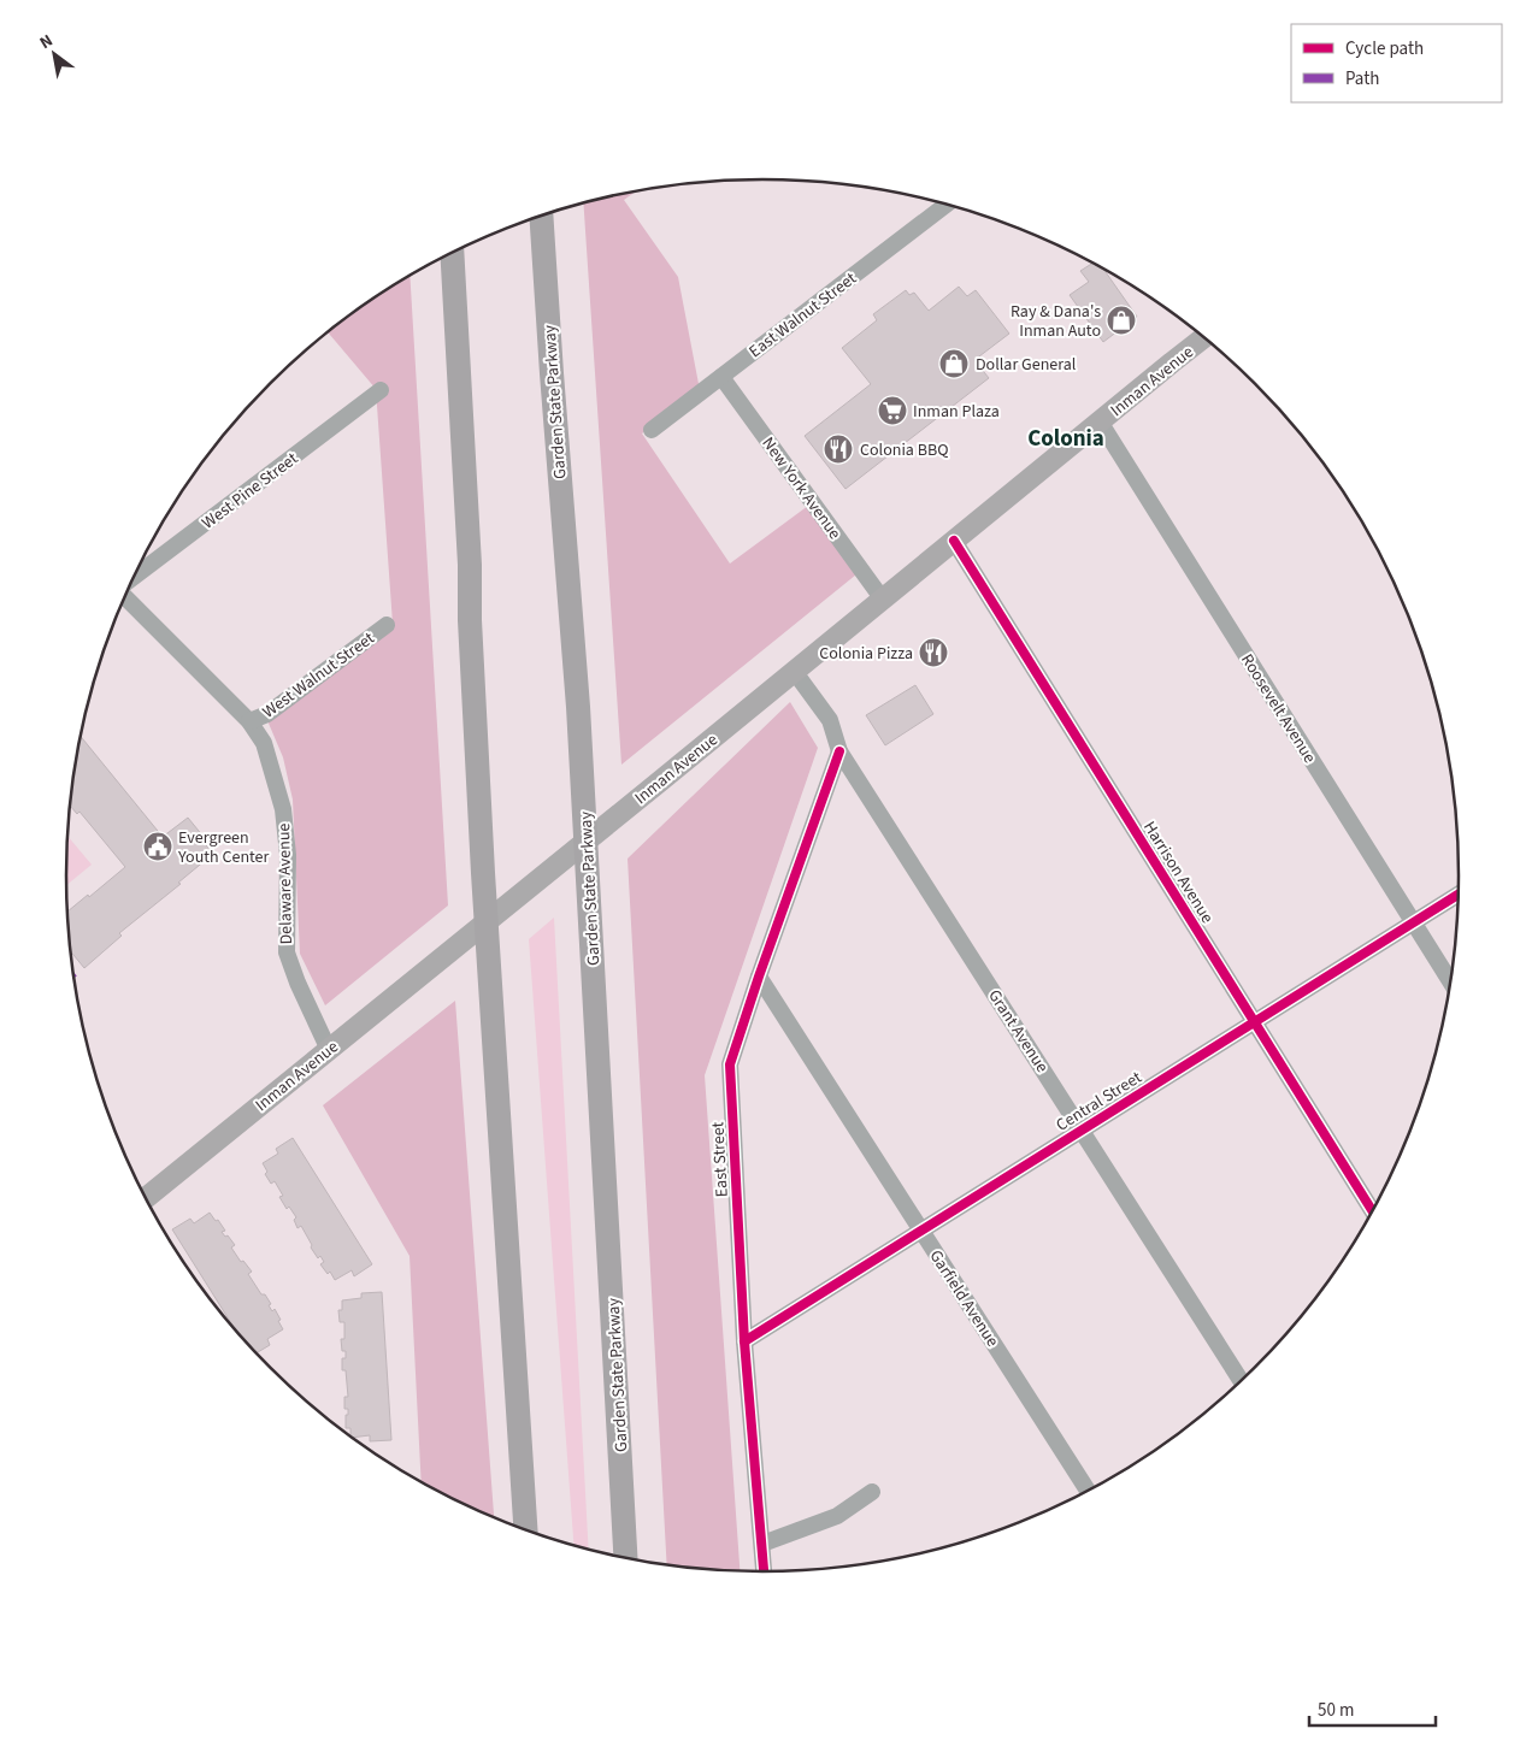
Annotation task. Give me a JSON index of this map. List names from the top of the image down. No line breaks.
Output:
{"streets":{"highway":["Garden State Parkway"],"main road":["Inman Avenue"],"street":["East Walnut Street","New York Avenue","West Pine Street","West Walnut Street","Roosevelt Avenue","Harrison Avenue","Delaware Avenue","Grant Avenue","Central Street","East Street","Garfield Avenue"]},"crossings":[["East Walnut Street","New York Avenue"],["Inman Avenue","New York Avenue"],["Inman Avenue","Roosevelt Avenue"],["Inman Avenue","Harrison Avenue"],["Inman Avenue","Delaware Avenue"],["Inman Avenue","Grant Avenue"],["West Walnut Street","Delaware Avenue"],["Roosevelt Avenue","Central Street"],["Harrison Avenue","Central Street"],["Grant Avenue","Central Street"],["Grant Avenue","East Street"],["Central Street","East Street"],["Central Street","Garfield Avenue"],["East Street","Garfield Avenue"]],"districts":["Colonia"],"places":{"shop":["Ray & Dana's Inman Auto","Dollar General"],"supermarket":["Inman Plaza"],"restaurant":["Colonia BBQ","Colonia Pizza"],"public building":["Evergreen Youth Center"]},"legend":["Cycle path","Path"],"scale_bar":"50 m","north":"top left"}
